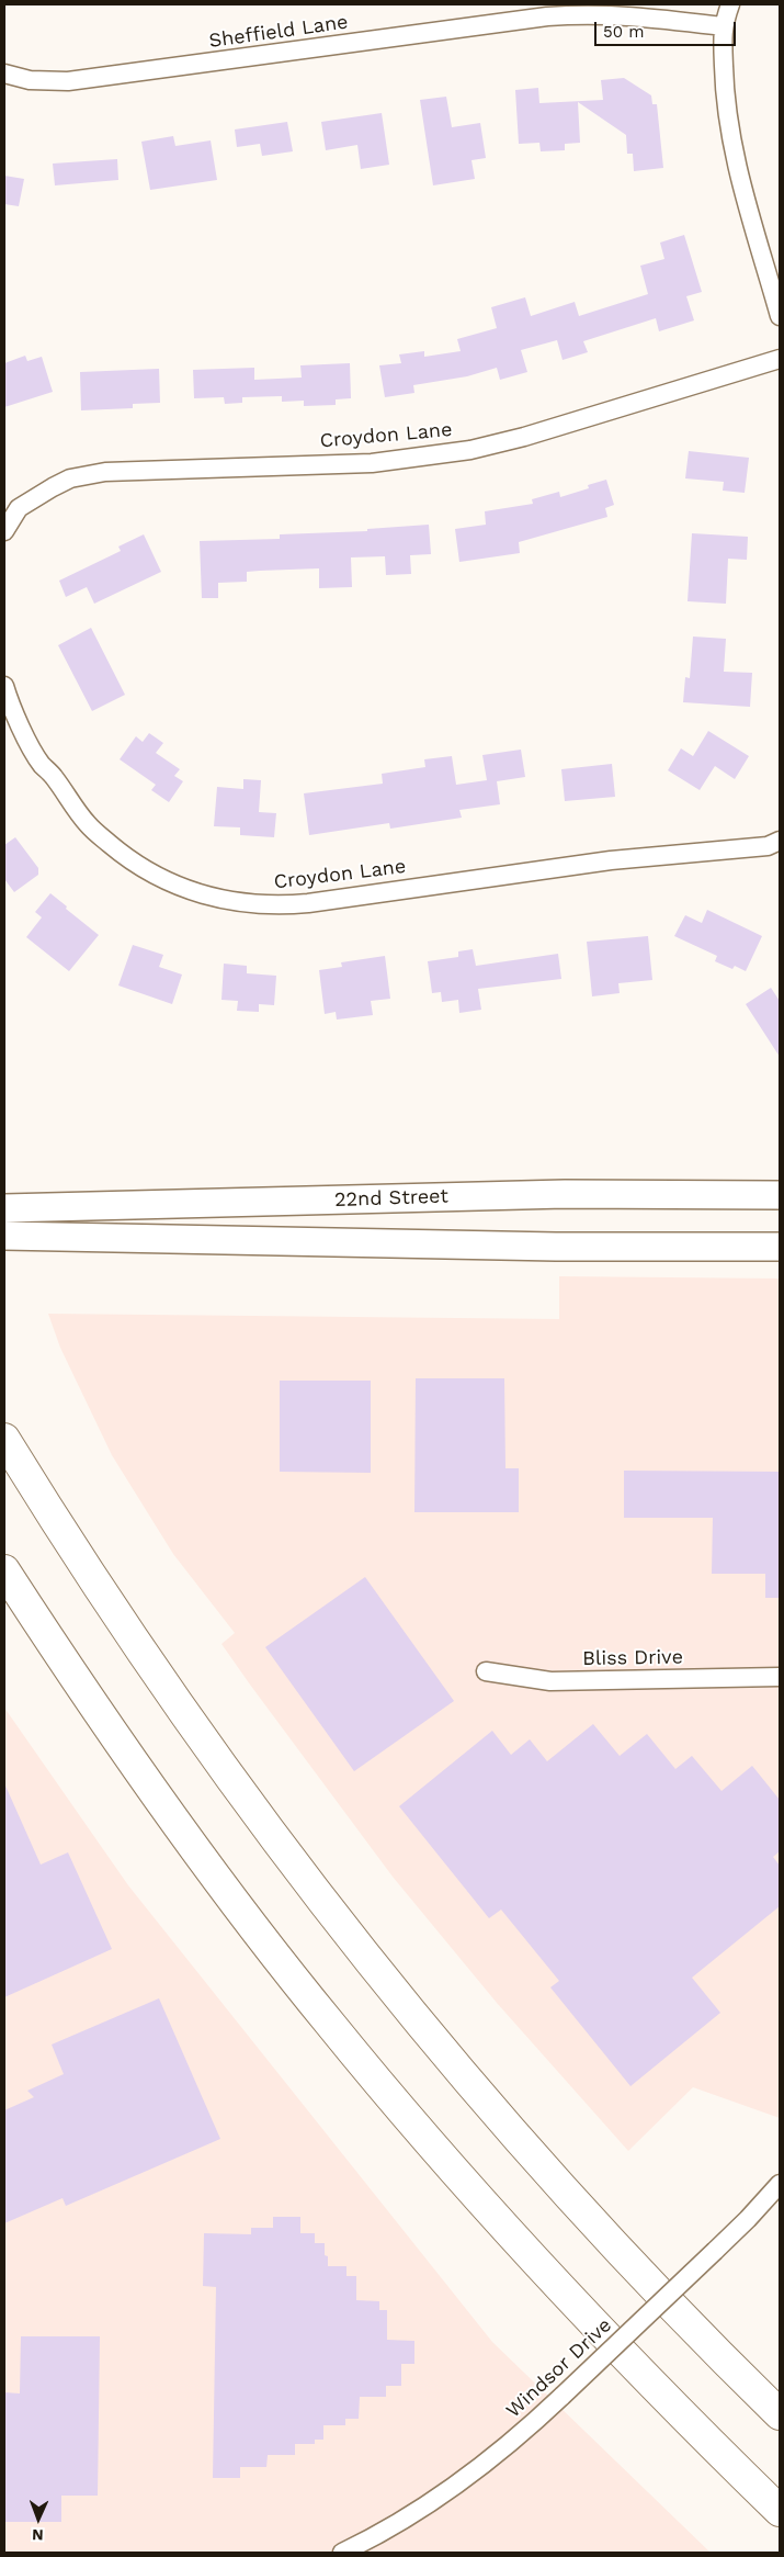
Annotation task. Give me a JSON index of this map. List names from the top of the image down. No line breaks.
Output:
{"streets":{"main road":["22nd Street"],"street":["Sheffield Lane","Croydon Lane","Bliss Drive","Windsor Drive"]},"scale_bar":"50 m","north":"bottom"}
